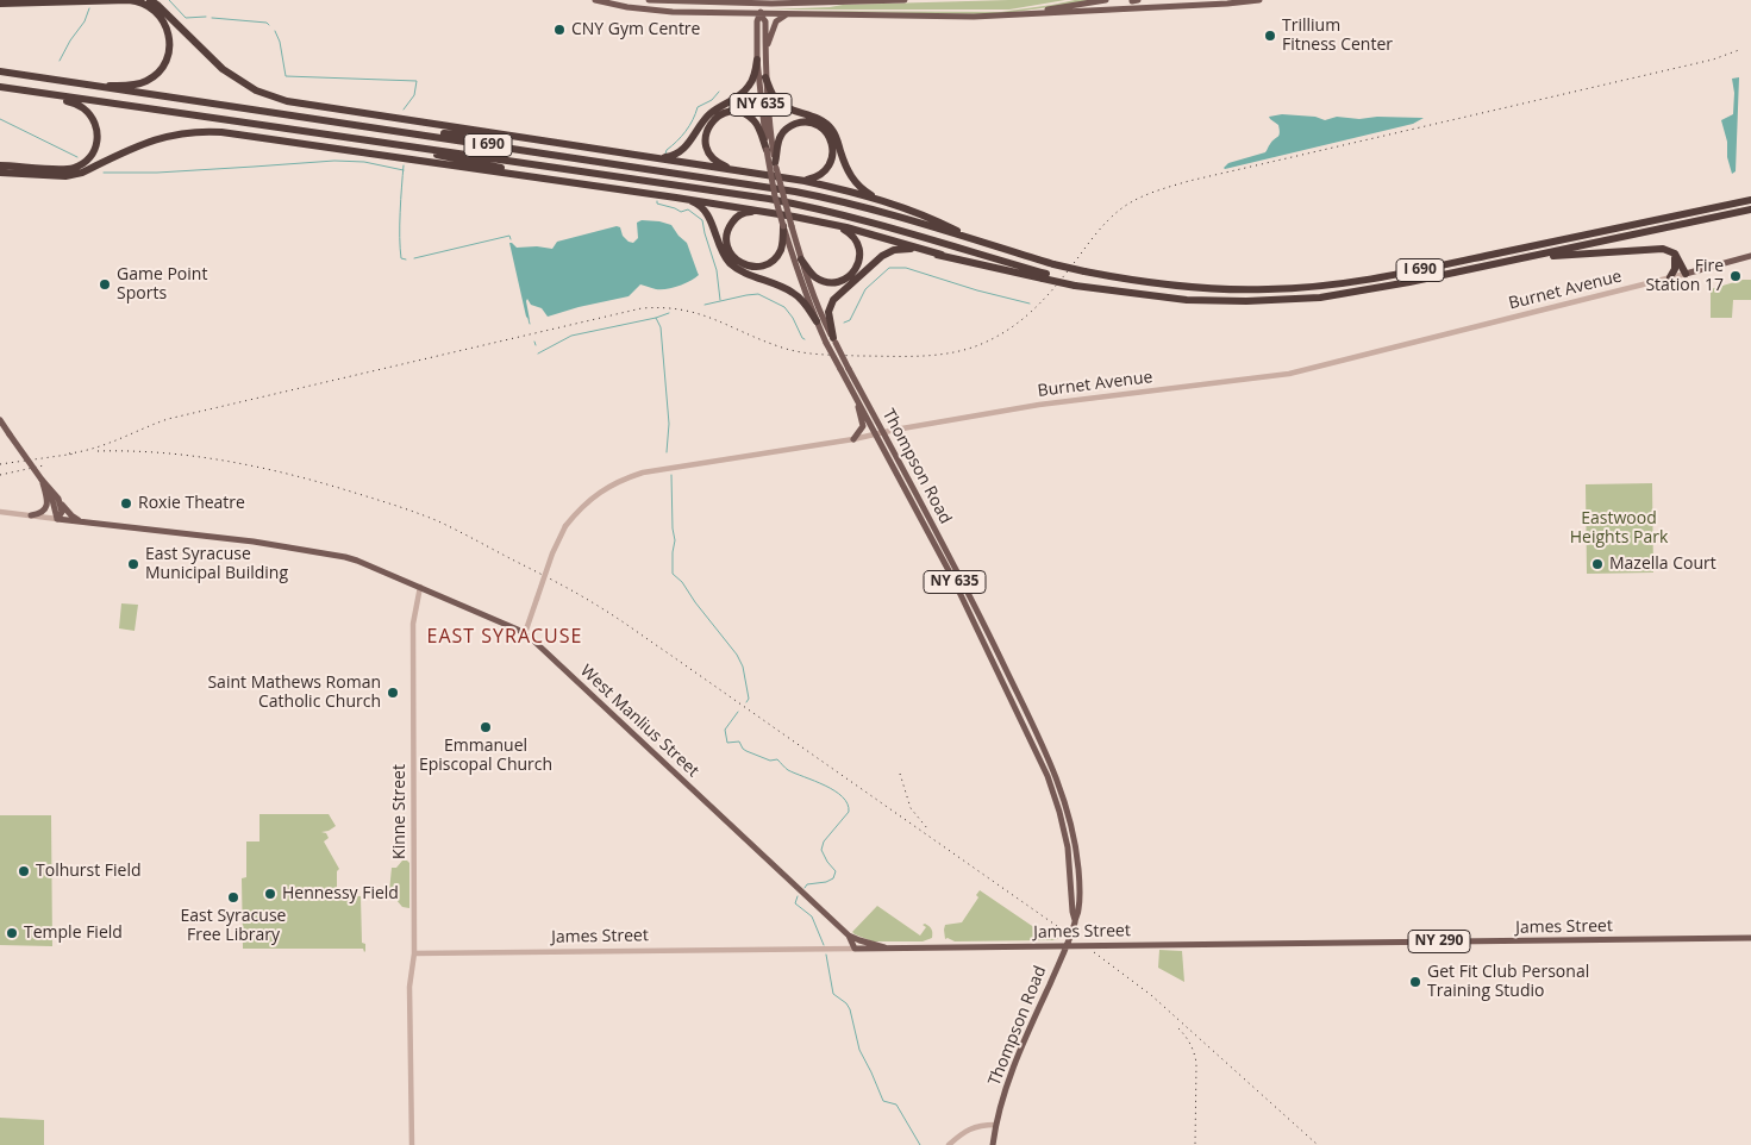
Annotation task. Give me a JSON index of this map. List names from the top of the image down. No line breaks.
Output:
{"streets":{"highway":["I 690"],"main road":["NY 635","Burnet Avenue","Thompson Road","West Manlius Street","James Street","NY 290"],"street":["Kinne Street"]},"crossings":[["Burnet Avenue","Thompson Road"],["Burnet Avenue","West Manlius Street"],["Thompson Road","James Street"],["West Manlius Street","Kinne Street"],["West Manlius Street","James Street"],["West Manlius Street","NY 290"],["Kinne Street","James Street"]],"districts":["EAST SYRACUSE"],"parks":["Eastwood Heights Park"],"places":["CNY Gym Centre","Trillium Fitness Center","Fire Station 17","Game Point Sports","Roxie Theatre","East Syracuse Municipal Building","Mazella Court","Saint Mathews Roman Catholic Church","Emmanuel Episcopal Church","Tolhurst Field","Hennessy Field","East Syracuse Free Library","Temple Field","Get Fit Club Personal Training Studio"]}
